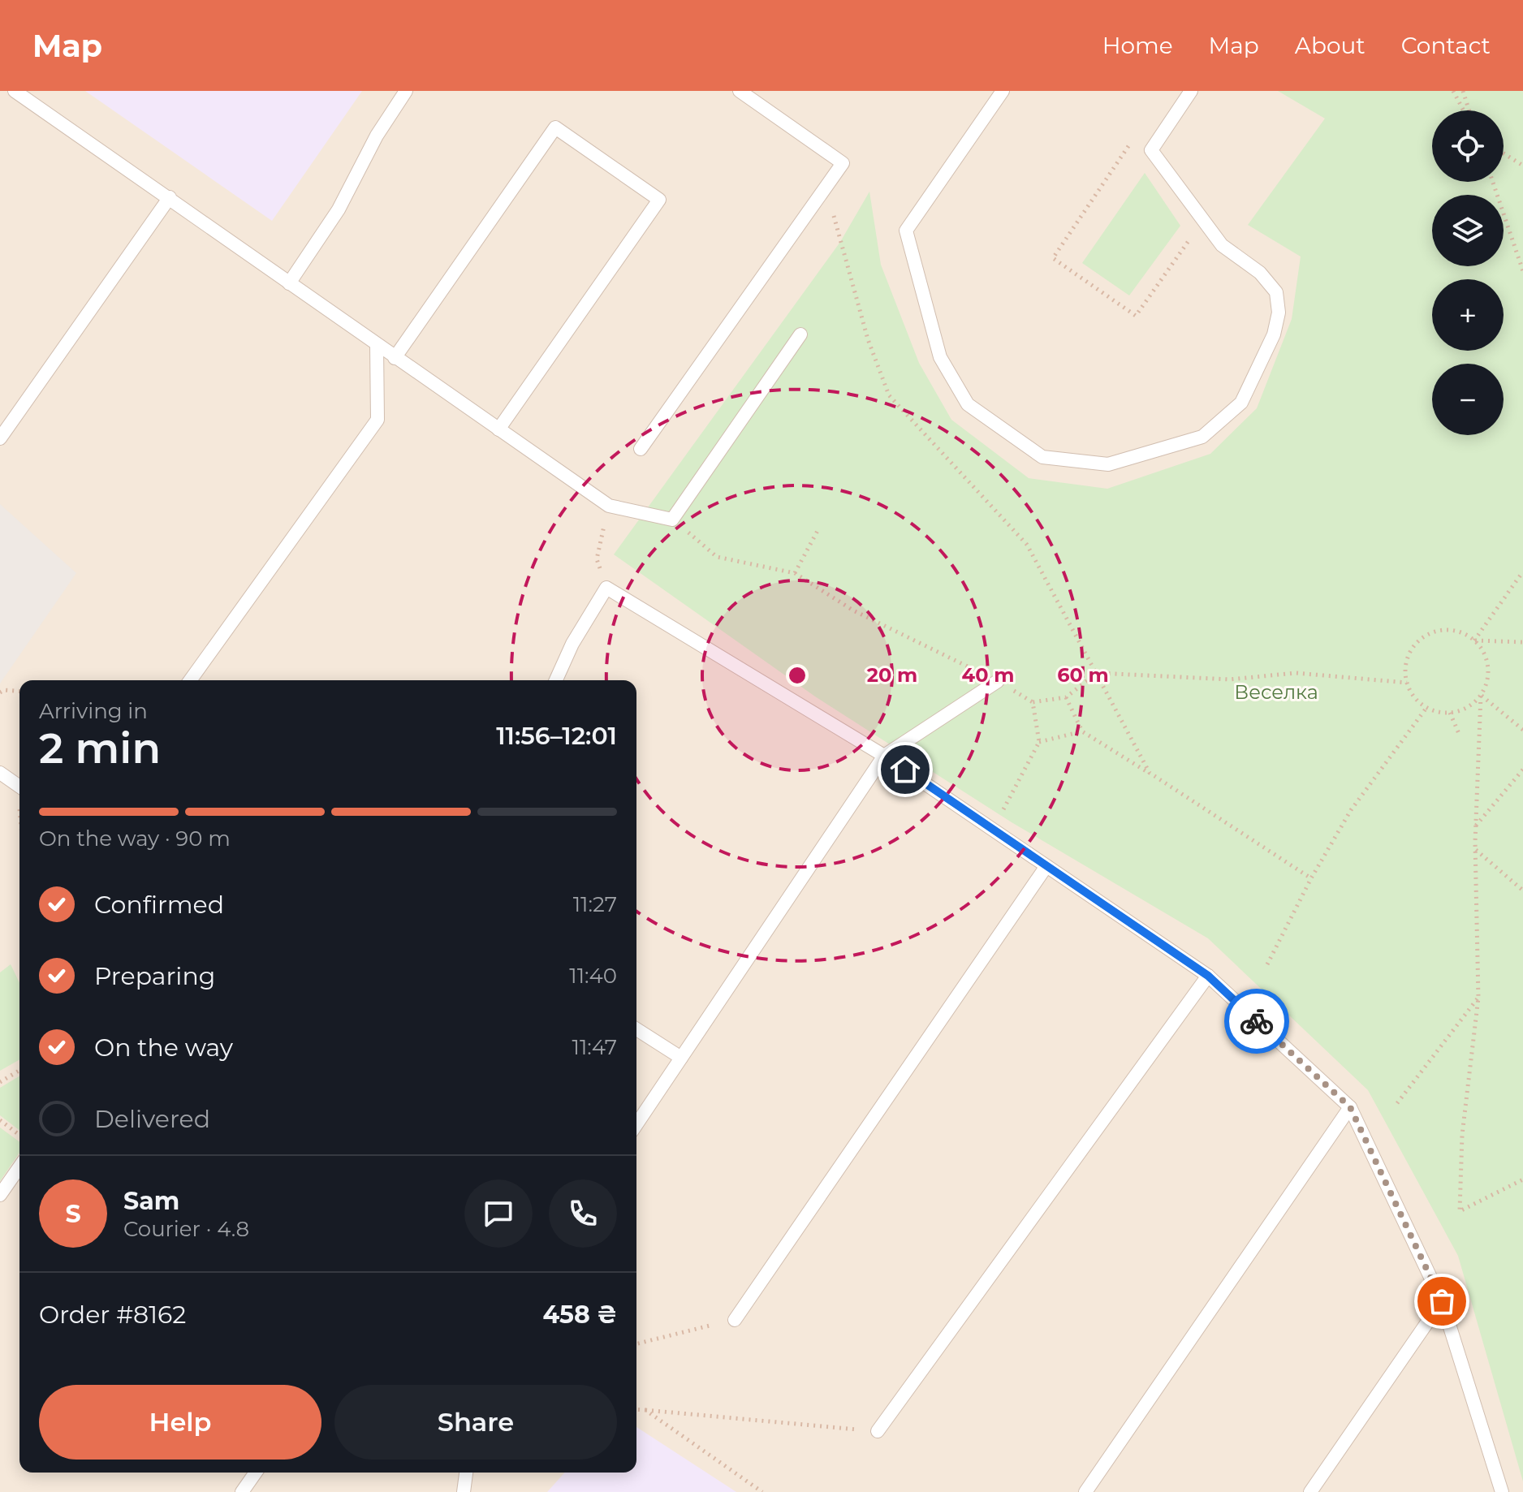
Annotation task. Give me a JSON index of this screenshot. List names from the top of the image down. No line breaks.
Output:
{"parks":["Веселка"],"page":{"header":"Map","nav":["Home","Map","About","Contact"],"map_buttons":["+","−"],"heading":["2 min","Arriving in","11:56–12:01"],"panel":["Sam","Courier · 4.8","Order #8162","458 ₴"],"bar":"On the way · 90 m","list":[["Confirmed","11:27"],["Preparing","11:40"],["On the way","11:47"],"Delivered"],"round":"S","buttons":["Help","Share"]},"rings":["20 m","40 m","60 m"]}
